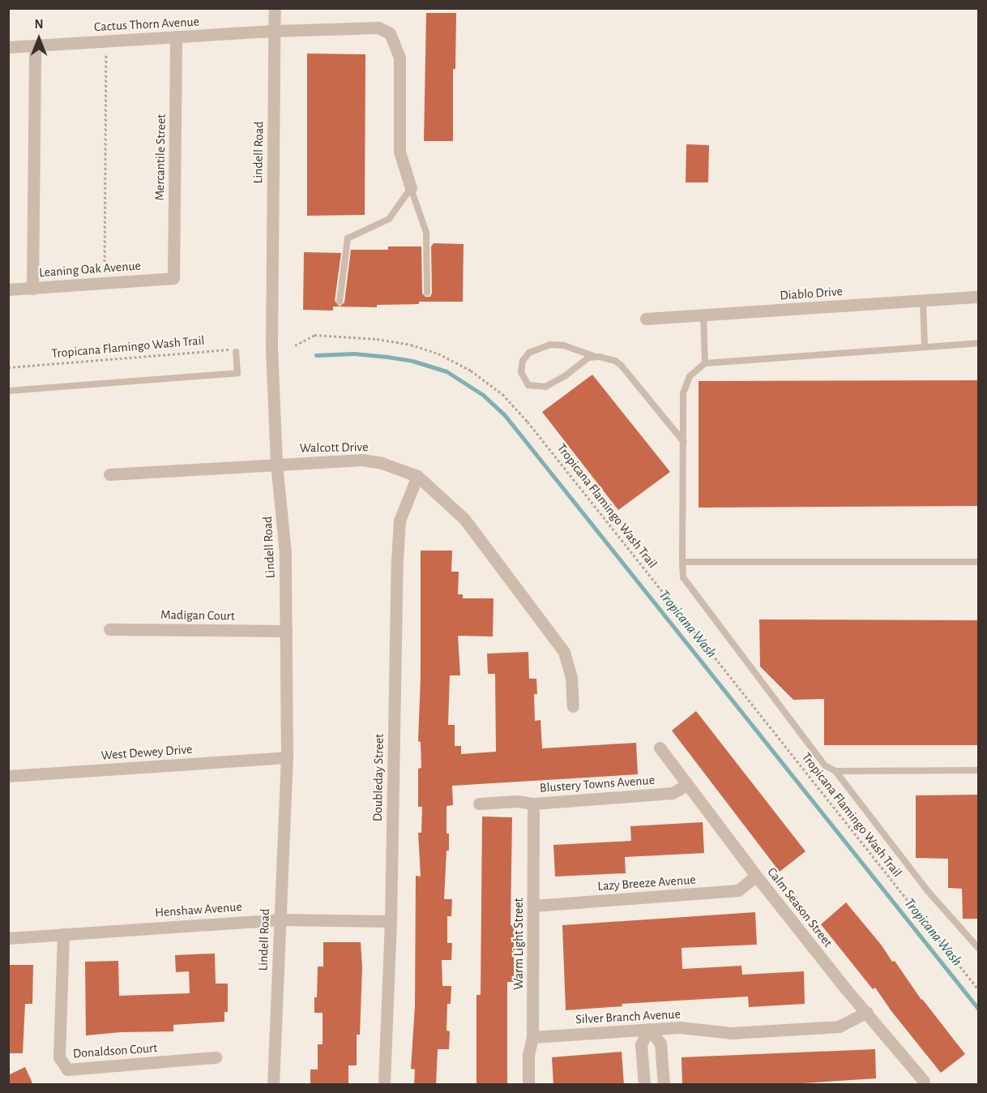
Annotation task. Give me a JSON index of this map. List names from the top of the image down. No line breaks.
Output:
{"streets":{"street":["Cactus Thorn Avenue","Lindell Road","Mercantile Street","Leaning Oak Avenue","Diablo Drive","Walcott Drive","Madigan Court","West Dewey Drive","Doubleday Street","Blustery Towns Avenue","Lazy Breeze Avenue","Calm Season Street","Henshaw Avenue","Warm Light Street","Silver Branch Avenue","Donaldson Court"],"path":["Tropicana Flamingo Wash Trail"]},"crossings":[["Cactus Thorn Avenue","Lindell Road"],["Cactus Thorn Avenue","Mercantile Street"],["Lindell Road","Walcott Drive"],["Lindell Road","Madigan Court"],["Lindell Road","West Dewey Drive"],["Lindell Road","Henshaw Avenue"],["Mercantile Street","Leaning Oak Avenue"],["Walcott Drive","Doubleday Street"],["Doubleday Street","Henshaw Avenue"],["Blustery Towns Avenue","Calm Season Street"],["Blustery Towns Avenue","Warm Light Street"],["Lazy Breeze Avenue","Calm Season Street"],["Lazy Breeze Avenue","Warm Light Street"],["Calm Season Street","Silver Branch Avenue"],["Henshaw Avenue","Donaldson Court"],["Warm Light Street","Silver Branch Avenue"]],"water":["Tropicana Wash"],"north":"top"}
